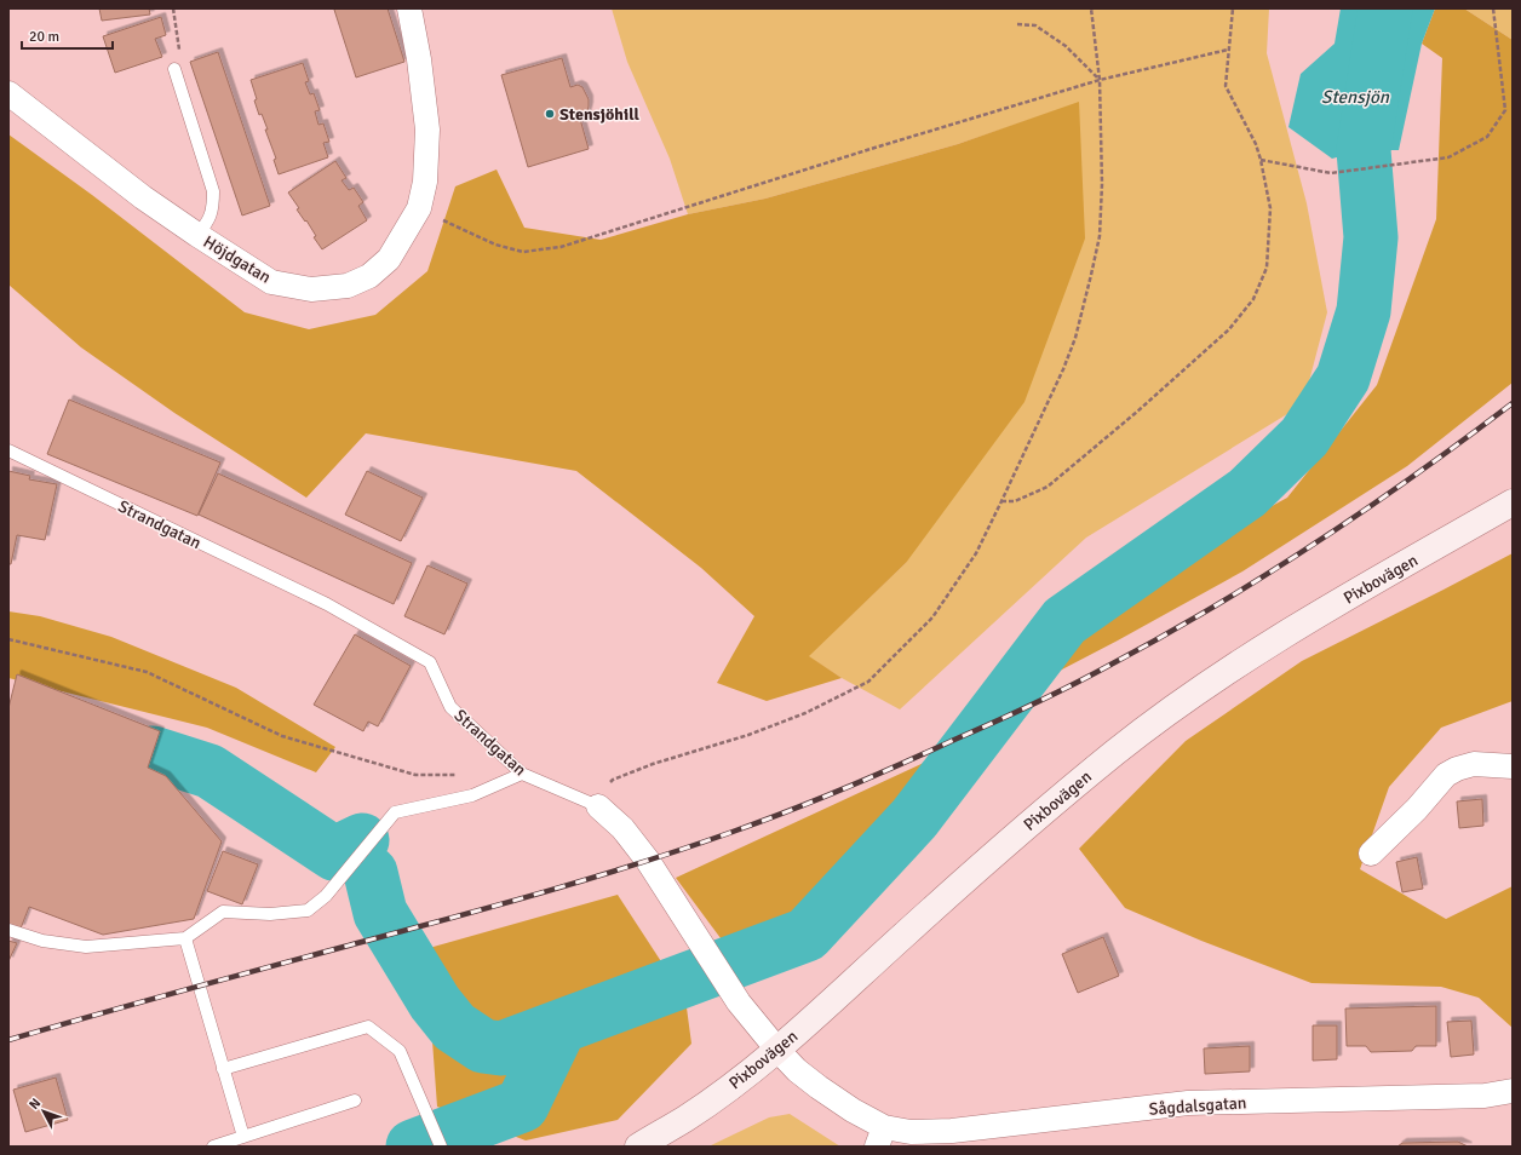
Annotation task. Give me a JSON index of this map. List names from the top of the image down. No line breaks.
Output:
{"streets":{"street":["Höjdgatan","Strandgatan","Pixbovägen","Sågdalsgatan"]},"crossings":[["Strandgatan","Pixbovägen"],["Strandgatan","Sågdalsgatan"],["Pixbovägen","Sågdalsgatan"]],"water":["Stensjön"],"places":["Stensjöhill"],"scale_bar":"20 m","north":"top left"}
